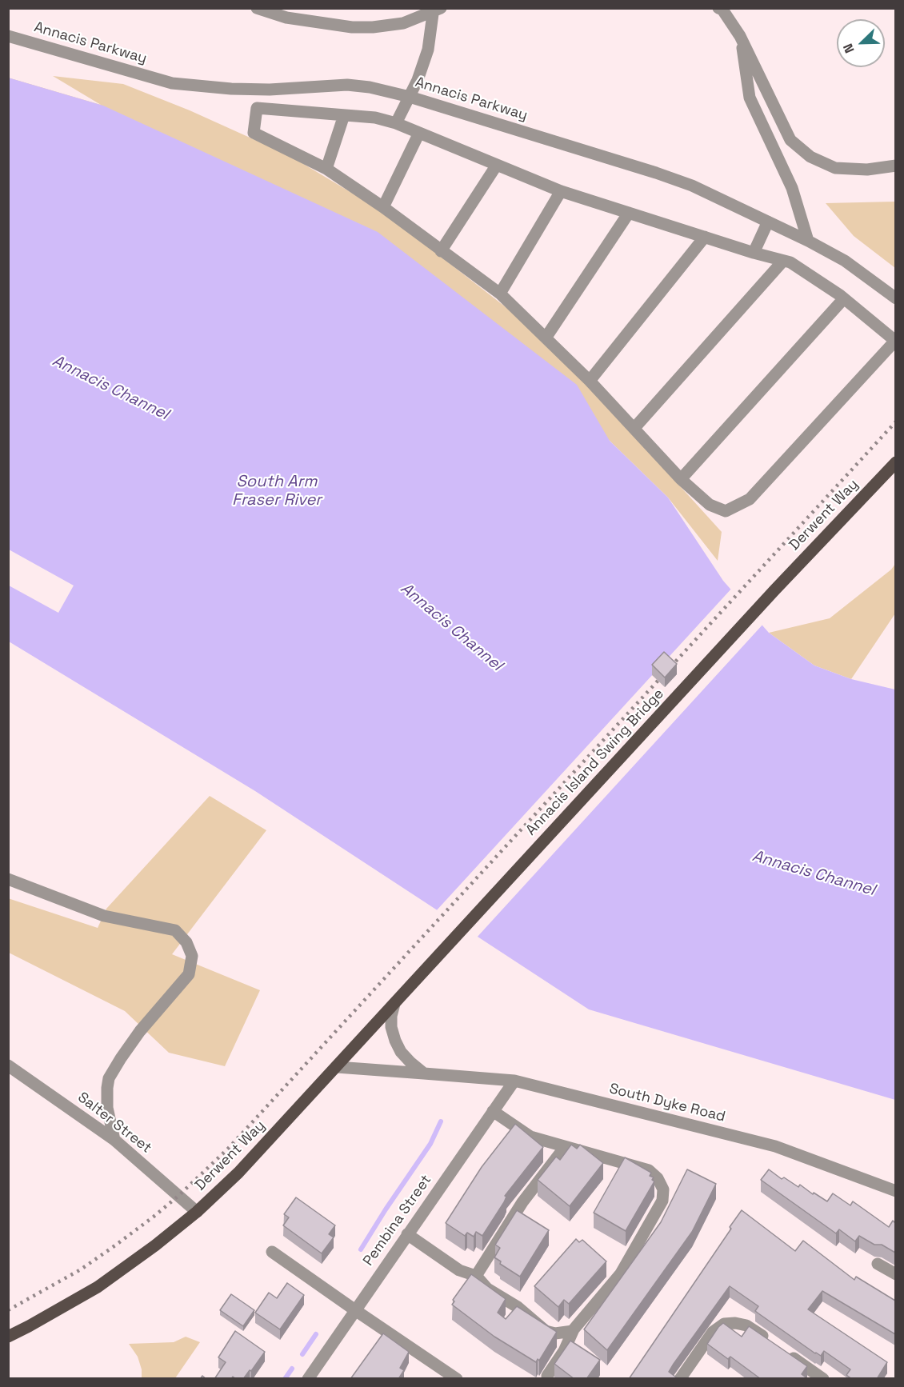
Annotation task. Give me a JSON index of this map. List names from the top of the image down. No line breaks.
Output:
{"streets":{"main road":["Derwent Way","Annacis Island Swing Bridge"],"street":["Annacis Parkway","South Dyke Road","Salter Street","Pembina Street"]},"crossings":[["Derwent Way","Annacis Island Swing Bridge"],["Derwent Way","South Dyke Road"],["Derwent Way","Salter Street"],["South Dyke Road","Pembina Street"]],"water":["Annacis Channel","South Arm Fraser River"],"north":"bottom left"}
